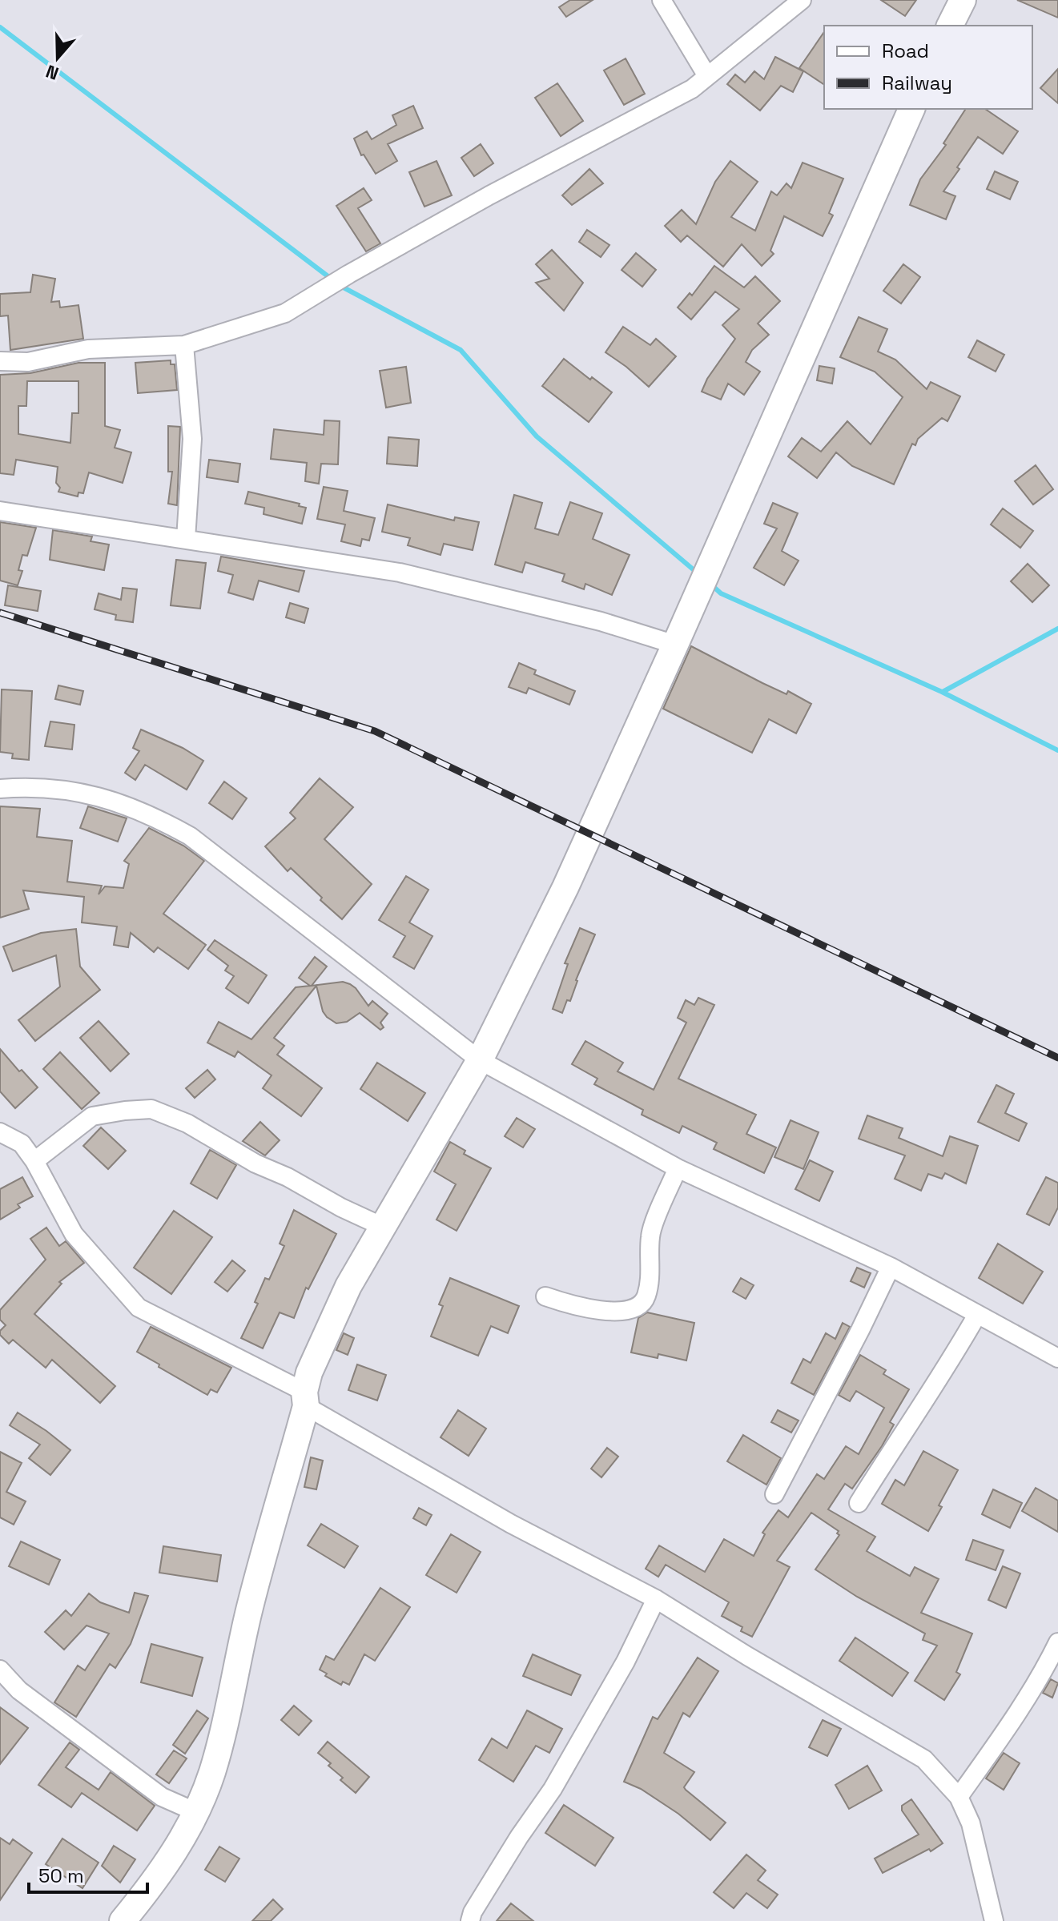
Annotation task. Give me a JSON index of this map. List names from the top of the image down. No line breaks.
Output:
{"legend":["Road","Railway"],"scale_bar":"50 m","north":"bottom"}
